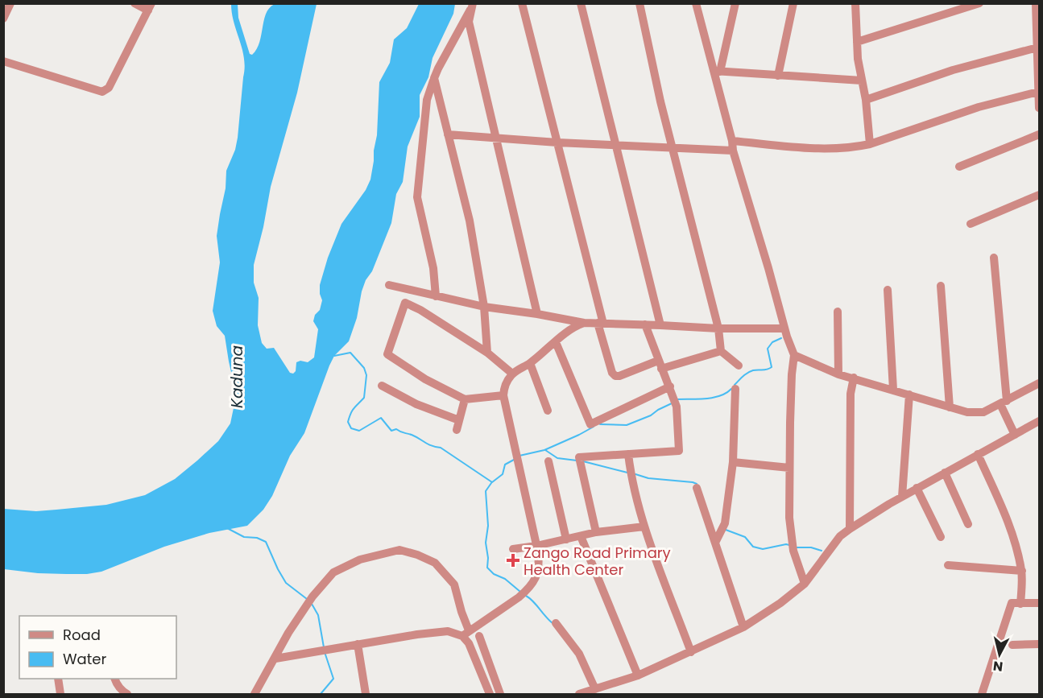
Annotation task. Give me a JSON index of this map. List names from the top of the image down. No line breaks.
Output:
{"water":["Kaduna"],"places":{"health":["Zango Road Primary Health Center"]},"legend":["Road","Water"],"north":"bottom"}
